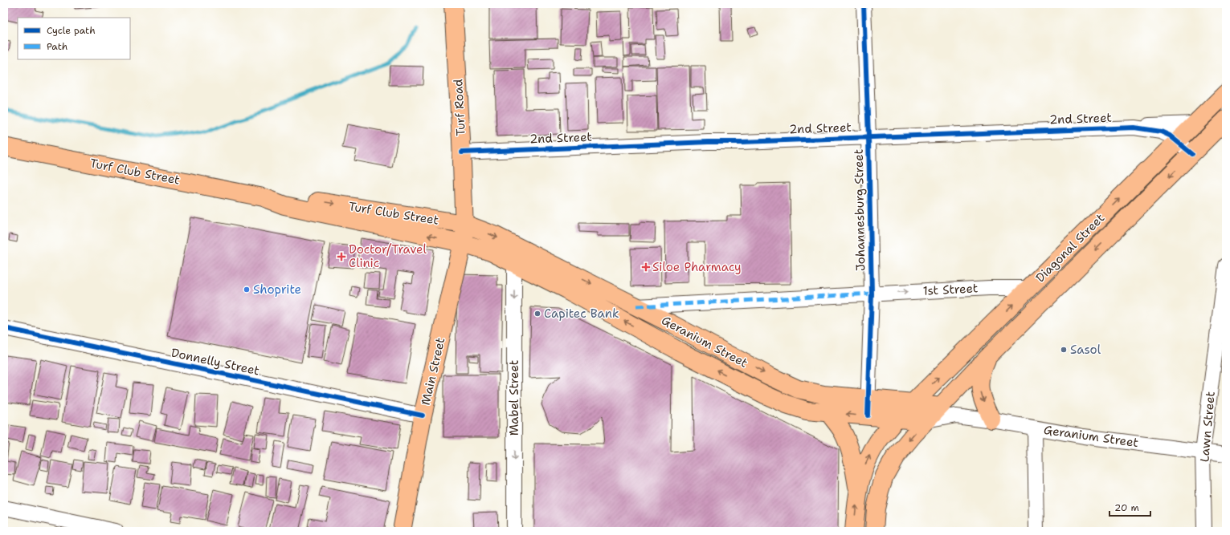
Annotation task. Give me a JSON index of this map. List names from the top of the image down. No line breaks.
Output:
{"streets":{"main road":["Turf Road","Turf Club Street","Diagonal Street","Geranium Street","Main Street"],"street":["2nd Street","Johannesburg Street","1st Street","Donnelly Street","Mabel Street","Lawn Street"]},"crossings":[["Turf Road","2nd Street"],["Turf Road","Turf Club Street"],["Turf Road","Geranium Street"],["Turf Road","Main Street"],["2nd Street","Johannesburg Street"],["2nd Street","Diagonal Street"],["Turf Club Street","Geranium Street"],["Turf Club Street","Main Street"],["Johannesburg Street","1st Street"],["Johannesburg Street","Geranium Street"],["Diagonal Street","1st Street"],["Diagonal Street","Geranium Street"],["1st Street","Geranium Street"],["Geranium Street","Main Street"],["Geranium Street","Mabel Street"],["Geranium Street","Lawn Street"],["Donnelly Street","Main Street"]],"one_way":["1st Street","Mabel Street"],"places":{"health":["Doctor/Travel Clinic","Siloe Pharmacy"],"other":["Shoprite","Capitec Bank","Sasol"]},"legend":["Cycle path","Path"],"scale_bar":"20 m"}
